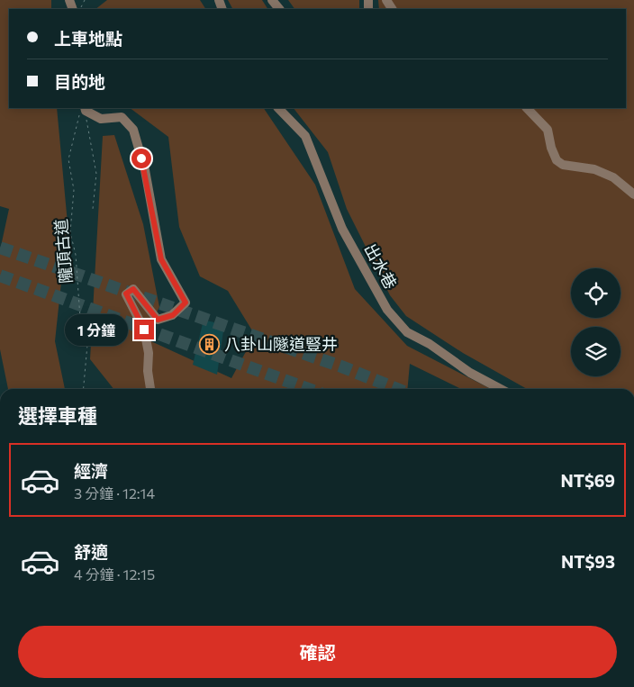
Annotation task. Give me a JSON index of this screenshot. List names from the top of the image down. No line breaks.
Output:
{"streets":{"street":["出水巷"],"path":["隴頂古道"]},"places":{"building":["八卦山隧道豎井"]},"page":{"banner":["上車地點","目的地"],"bubble":"1 分鐘","heading":"選擇車種","list":[{"name":"經濟","note":"3 分鐘 · 12:14","value":"NT$69"},{"name":"舒適","note":"4 分鐘 · 12:15","value":"NT$93"}],"buttons":"確認"}}
